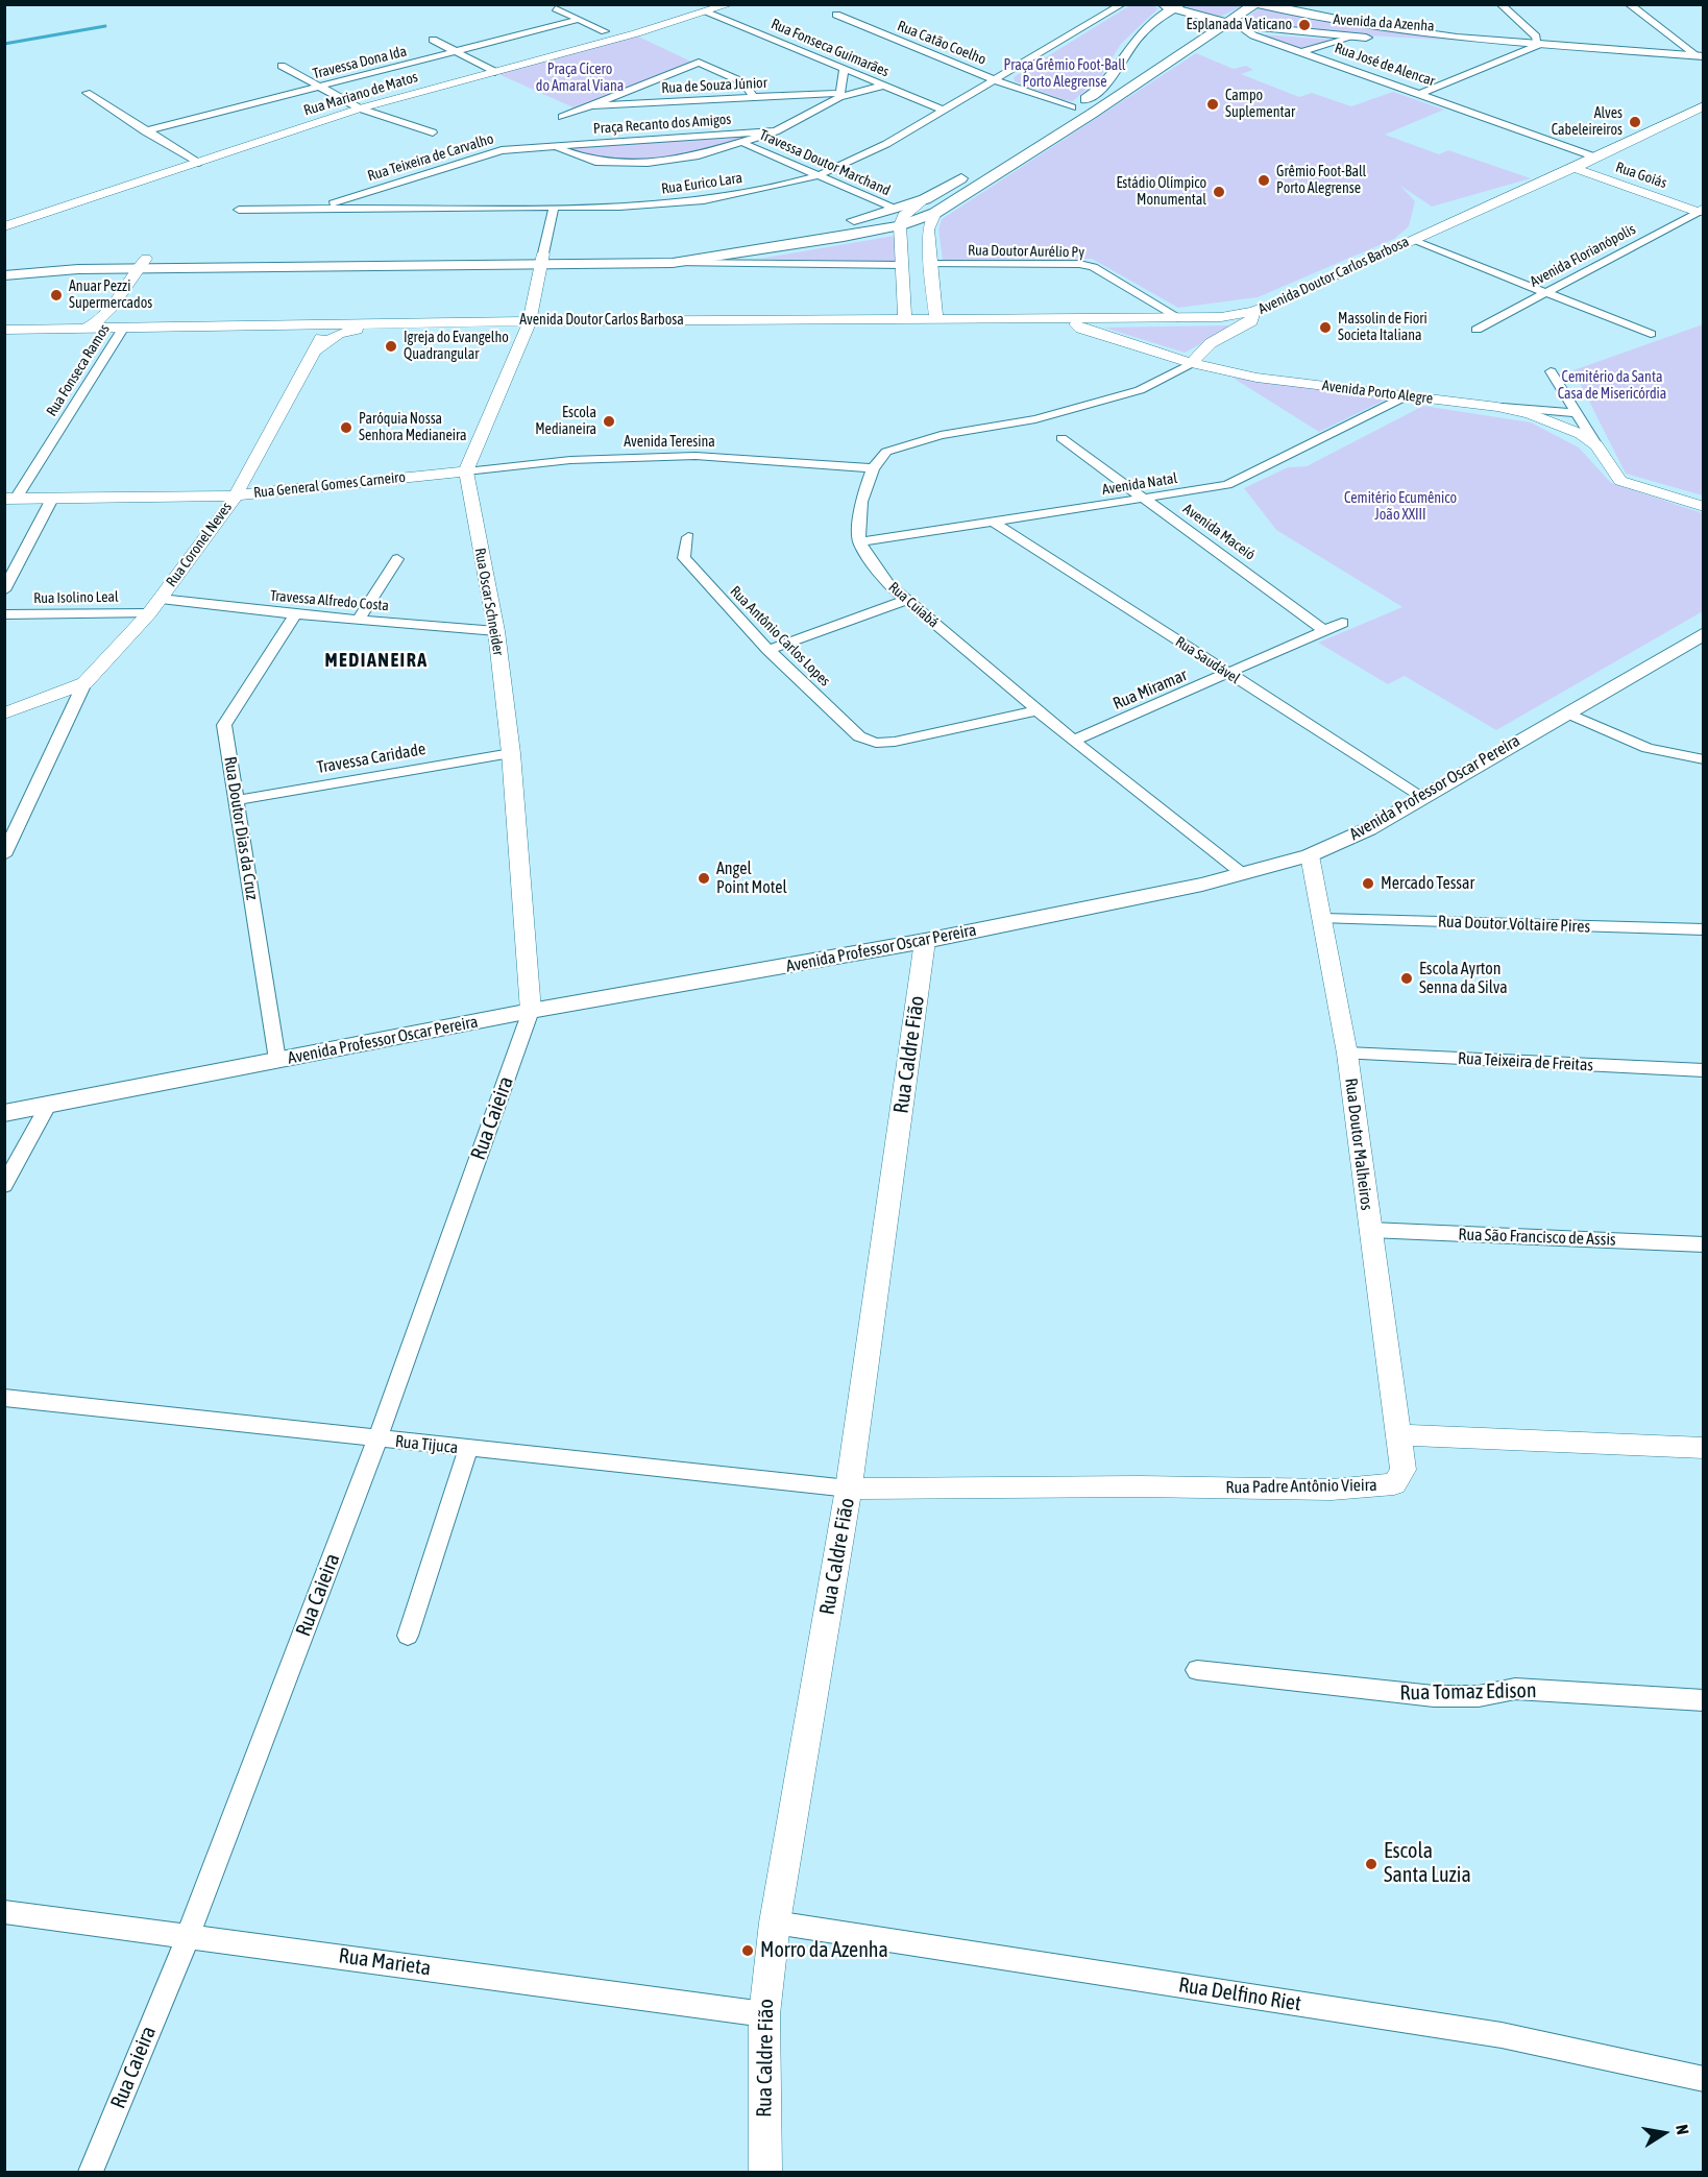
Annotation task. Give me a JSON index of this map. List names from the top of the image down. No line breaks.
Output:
{"streets":{"main road":["Avenida da Azenha","Rua José de Alencar","Avenida Professor Oscar Pereira"],"street":["Rua Catão Coelho","Rua Fonseca Guimarães","Travessa Dona Ida","Rua de Souza Júnior","Rua Mariano de Matos","Praça Recanto dos Amigos","Rua Teixeira de Carvalho","Travessa Doutor Marchand","Rua Goiás","Rua Eurico Lara","Rua Doutor Aurélio Py","Avenida Florianópolis","Avenida Doutor Carlos Barbosa","Rua Fonseca Ramos","Avenida Porto Alegre","Avenida Teresina","Avenida Natal","Rua General Gomes Carneiro","Avenida Maceió","Rua Coronel Neves","Rua Isolino Leal","Travessa Alfredo Costa","Rua Oscar Schneider","Rua Cuiabá","Rua Antônio Carlos Lopes","Rua Saudável","Rua Miramar","Travessa Caridade","Rua Doutor Dias da Cruz","Rua Doutor Voltaire Pires","Rua Caldre Fião","Rua Teixeira de Freitas","Rua Caieira","Rua Doutor Malheiros","Rua São Francisco de Assis","Rua Tijuca","Rua Padre Antônio Vieira","Rua Tomaz Edison","Rua Marieta","Rua Delfino Riet"]},"crossings":[["Avenida da Azenha","Rua José de Alencar"],["Rua Catão Coelho","Rua Eurico Lara"],["Rua Fonseca Guimarães","Rua Mariano de Matos"],["Rua Fonseca Guimarães","Rua Teixeira de Carvalho"],["Rua Fonseca Guimarães","Rua Eurico Lara"],["Rua José de Alencar","Avenida Doutor Carlos Barbosa"],["Rua de Souza Júnior","Rua Teixeira de Carvalho"],["Praça Recanto dos Amigos","Rua Teixeira de Carvalho"],["Rua Teixeira de Carvalho","Travessa Doutor Marchand"],["Rua Teixeira de Carvalho","Rua Eurico Lara"],["Travessa Doutor Marchand","Rua Eurico Lara"],["Rua Goiás","Avenida Florianópolis"],["Rua Goiás","Avenida Doutor Carlos Barbosa"],["Rua Doutor Aurélio Py","Avenida Doutor Carlos Barbosa"],["Avenida Doutor Carlos Barbosa","Rua Fonseca Ramos"],["Avenida Doutor Carlos Barbosa","Avenida Porto Alegre"],["Avenida Doutor Carlos Barbosa","Rua Coronel Neves"],["Rua Fonseca Ramos","Rua General Gomes Carneiro"],["Avenida Porto Alegre","Avenida Natal"],["Avenida Teresina","Rua General Gomes Carneiro"],["Avenida Teresina","Rua Oscar Schneider"],["Avenida Natal","Avenida Maceió"],["Avenida Natal","Rua Cuiabá"],["Avenida Natal","Rua Saudável"],["Rua General Gomes Carneiro","Rua Coronel Neves"],["Rua General Gomes Carneiro","Rua Oscar Schneider"],["Avenida Maceió","Rua Miramar"],["Rua Coronel Neves","Rua Isolino Leal"],["Rua Coronel Neves","Travessa Alfredo Costa"],["Travessa Alfredo Costa","Rua Oscar Schneider"],["Travessa Alfredo Costa","Rua Doutor Dias da Cruz"],["Rua Oscar Schneider","Travessa Caridade"],["Rua Oscar Schneider","Avenida Professor Oscar Pereira"],["Rua Oscar Schneider","Rua Caieira"],["Rua Cuiabá","Rua Antônio Carlos Lopes"],["Rua Cuiabá","Rua Miramar"],["Rua Cuiabá","Avenida Professor Oscar Pereira"],["Rua Saudável","Rua Miramar"],["Rua Saudável","Avenida Professor Oscar Pereira"],["Travessa Caridade","Rua Doutor Dias da Cruz"],["Avenida Professor Oscar Pereira","Rua Doutor Dias da Cruz"],["Avenida Professor Oscar Pereira","Rua Caldre Fião"],["Avenida Professor Oscar Pereira","Rua Caieira"],["Avenida Professor Oscar Pereira","Rua Doutor Malheiros"],["Rua Doutor Voltaire Pires","Rua Doutor Malheiros"],["Rua Caldre Fião","Rua Tijuca"],["Rua Caldre Fião","Rua Padre Antônio Vieira"],["Rua Caldre Fião","Rua Marieta"],["Rua Caldre Fião","Rua Delfino Riet"],["Rua Teixeira de Freitas","Rua Doutor Malheiros"],["Rua Caieira","Rua Tijuca"],["Rua Caieira","Rua Marieta"],["Rua Doutor Malheiros","Rua São Francisco de Assis"],["Rua Doutor Malheiros","Rua Padre Antônio Vieira"],["Rua Tijuca","Rua Padre Antônio Vieira"]],"districts":["MEDIANEIRA"],"parks":["Praça Grêmio Foot-Ball Porto Alegrense","Praça Cícero do Amaral Viana","Cemitério da Santa Casa de Misericórdia","Cemitério Ecumênico João XXIII"],"places":["Esplanada Vaticano","Campo Suplementar","Alves Cabeleireiros","Grêmio Foot-Ball Porto Alegrense","Estádio Olímpico Monumental","Anuar Pezzi Supermercados","Massolin de Fiori Societa Italiana","Igreja do Evangelho Quadrangular","Escola Medianeira","Paróquia Nossa Senhora Medianeira","Angel Point Motel","Mercado Tessar","Escola Ayrton Senna da Silva","Escola Santa Luzia","Morro da Azenha"],"north":"right"}
